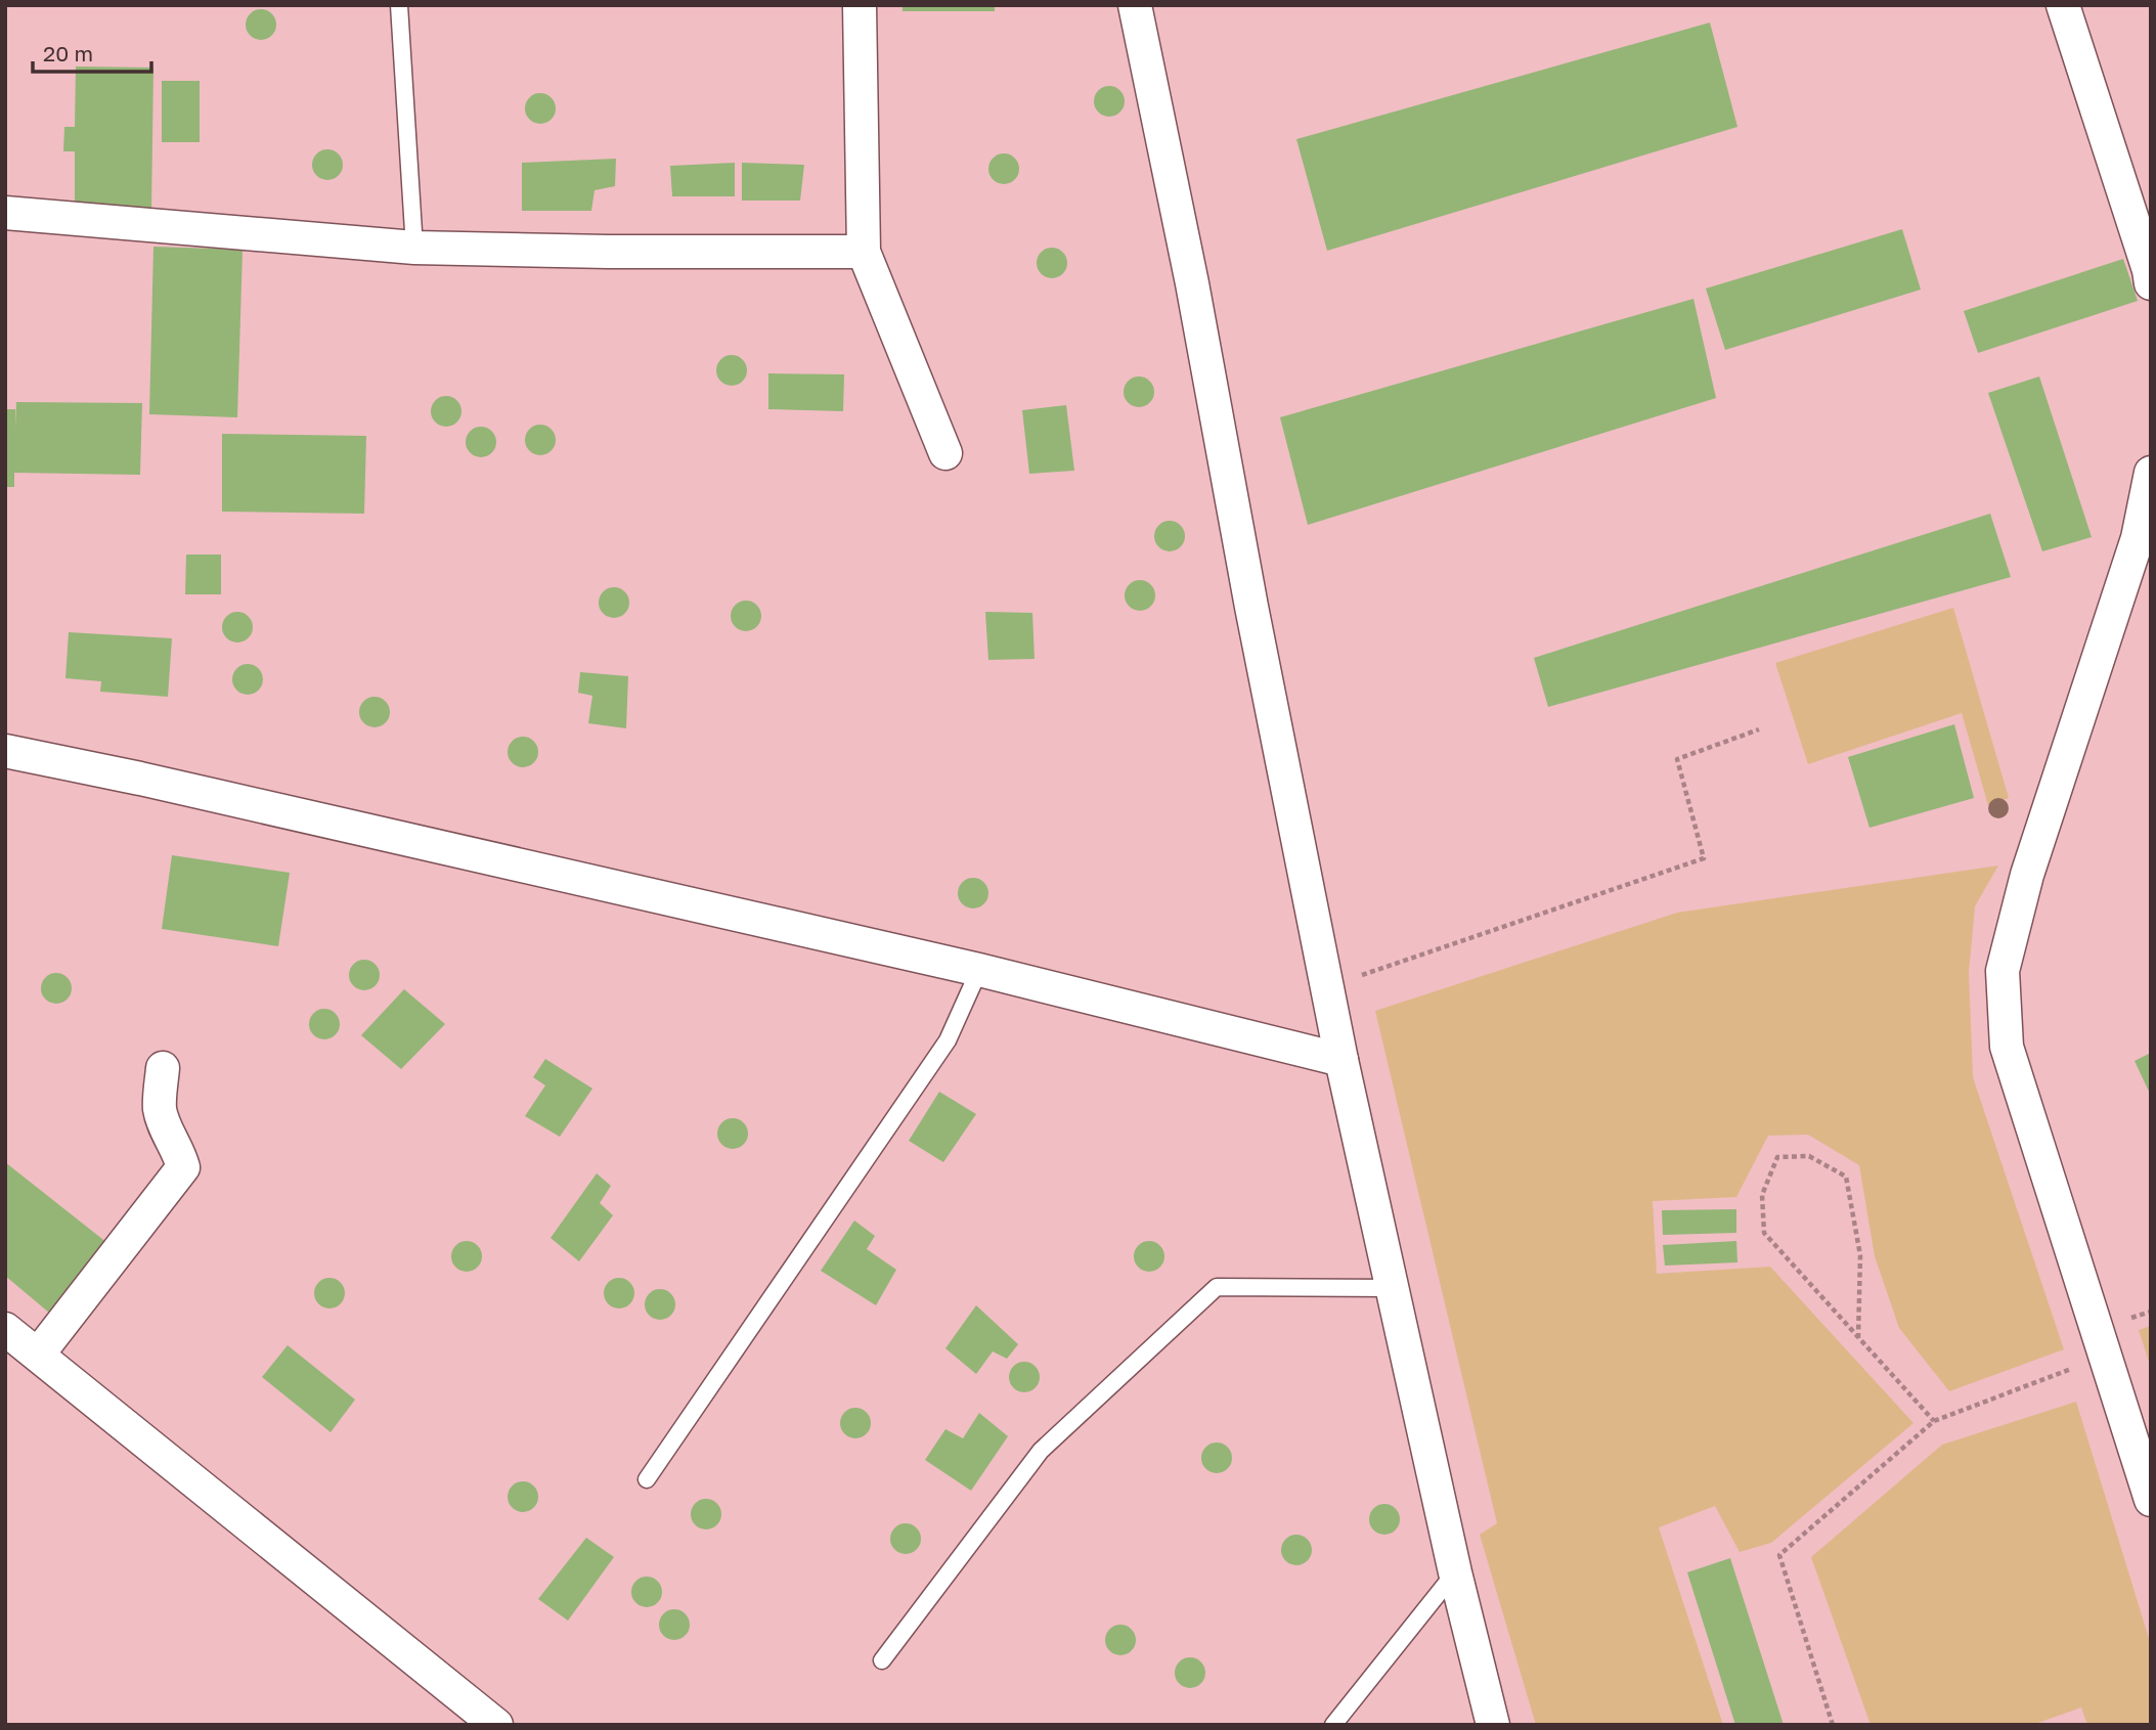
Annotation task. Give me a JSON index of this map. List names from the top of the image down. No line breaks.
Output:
{"scale_bar":"20 m"}
